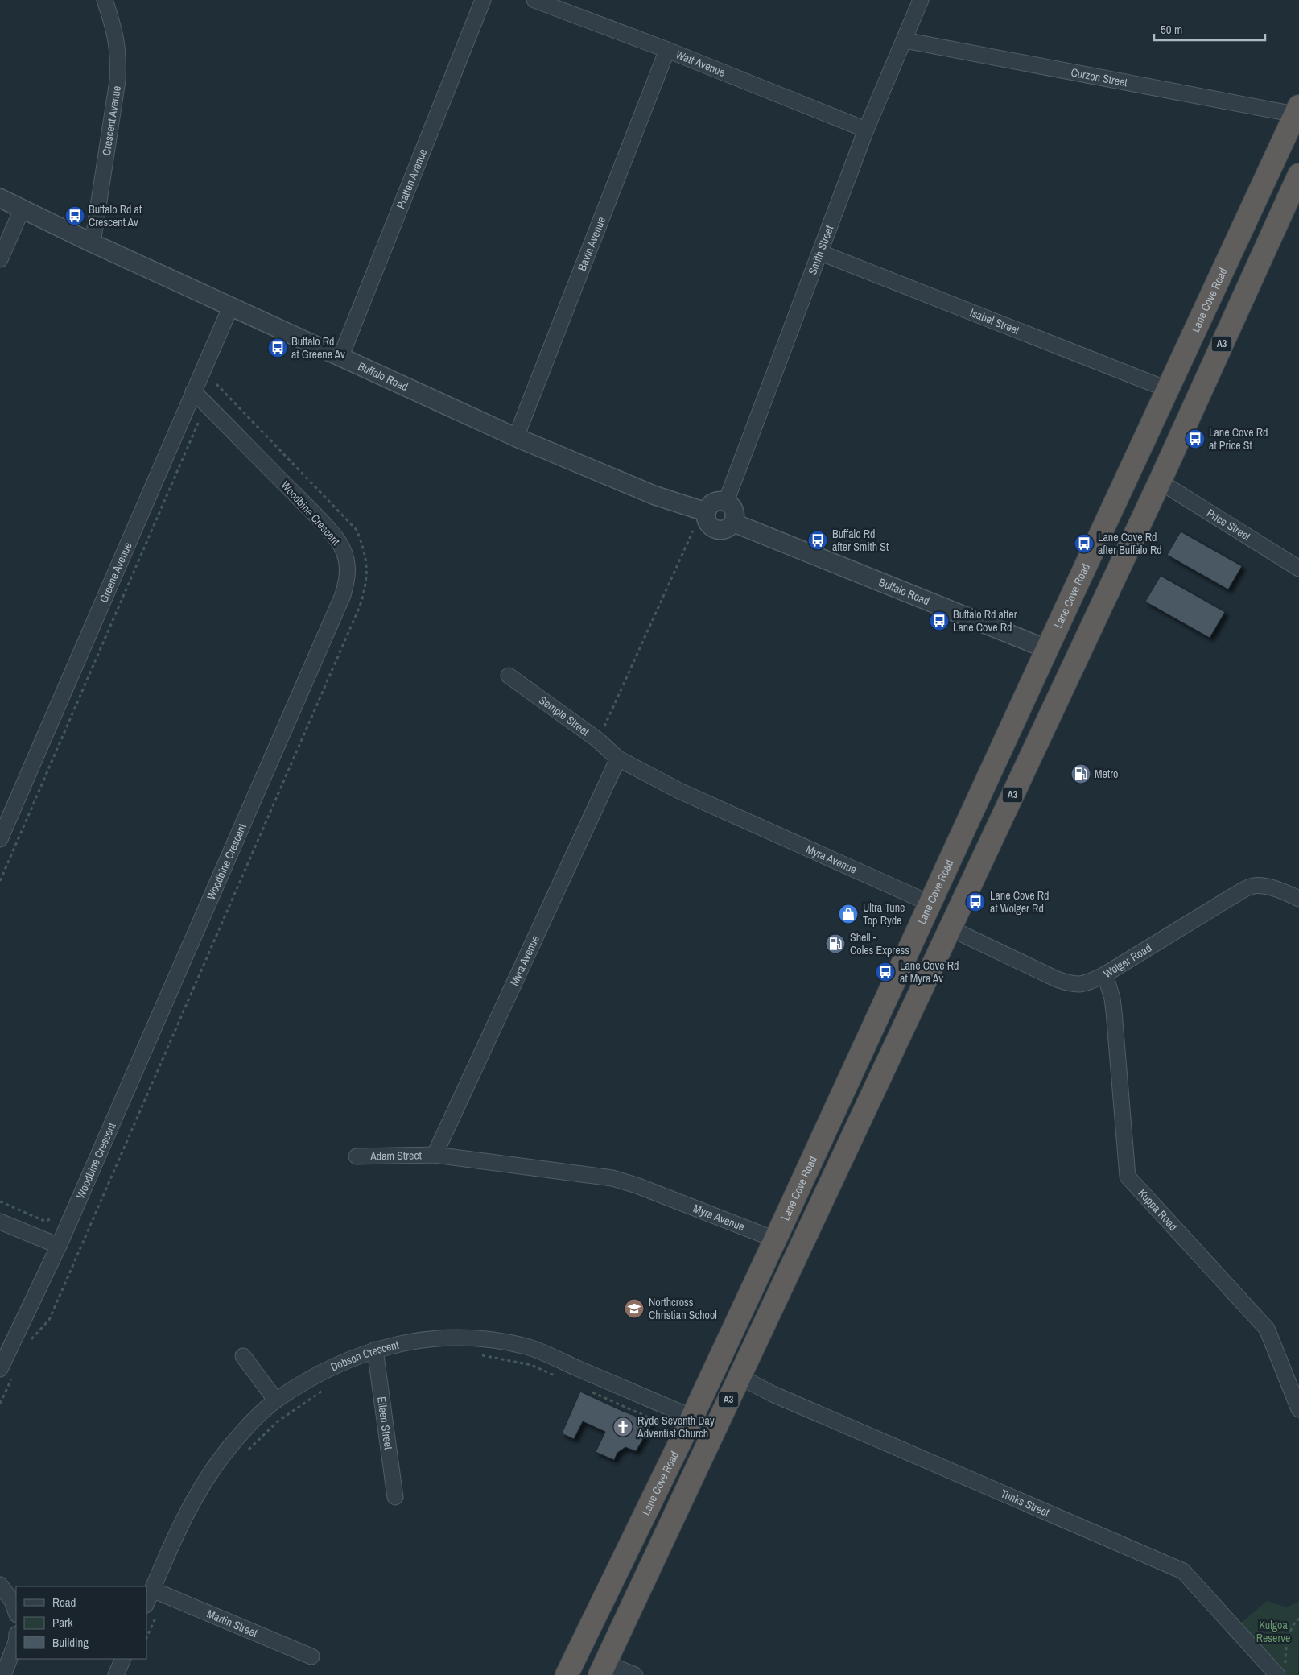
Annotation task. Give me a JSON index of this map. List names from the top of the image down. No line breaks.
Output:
{"streets":{"highway":["Lane Cove Road","A3","Buffalo Road"],"street":["Watt Avenue","Curzon Street","Crescent Avenue","Pratten Avenue","Bavin Avenue","Smith Street","Isabel Street","Woodbine Crescent","Price Street","Greene Avenue","Semple Street","Myra Avenue","Wolger Road","Adam Street","Kuppa Road","Dobson Crescent","Eileen Street","Tunks Street","Martin Street"]},"crossings":[["Watt Avenue","Bavin Avenue"],["Watt Avenue","Smith Street"],["Curzon Street","Smith Street"],["Curzon Street","Lane Cove Road"],["Crescent Avenue","Buffalo Road"],["Pratten Avenue","Buffalo Road"],["Bavin Avenue","Buffalo Road"],["Smith Street","Isabel Street"],["Smith Street","Buffalo Road"],["Lane Cove Road","Isabel Street"],["Lane Cove Road","Buffalo Road"],["Lane Cove Road","Myra Avenue"],["Lane Cove Road","Dobson Crescent"],["A3","Buffalo Road"],["A3","Price Street"],["A3","Wolger Road"],["A3","Tunks Street"],["Buffalo Road","Greene Avenue"],["Woodbine Crescent","Greene Avenue"],["Semple Street","Myra Avenue"],["Myra Avenue","Adam Street"],["Wolger Road","Kuppa Road"],["Dobson Crescent","Eileen Street"],["Dobson Crescent","Martin Street"]],"parks":["Kulgoa Reserve"],"places":{"bus stop":["Buffalo Rd at Crescent Av","Buffalo Rd at Greene Av","Lane Cove Rd at Price St","Buffalo Rd after Smith St","Lane Cove Rd after Buffalo Rd","Buffalo Rd after Lane Cove Rd","Lane Cove Rd at Wolger Rd","Lane Cove Rd at Myra Av"],"fuel station":["Metro","Shell - Coles Express"],"shop":["Ultra Tune Top Ryde"],"school or university":["Northcross Christian School"],"church":["Ryde Seventh Day Adventist Church"]},"legend":["Road","Park","Building"],"scale_bar":"50 m"}
